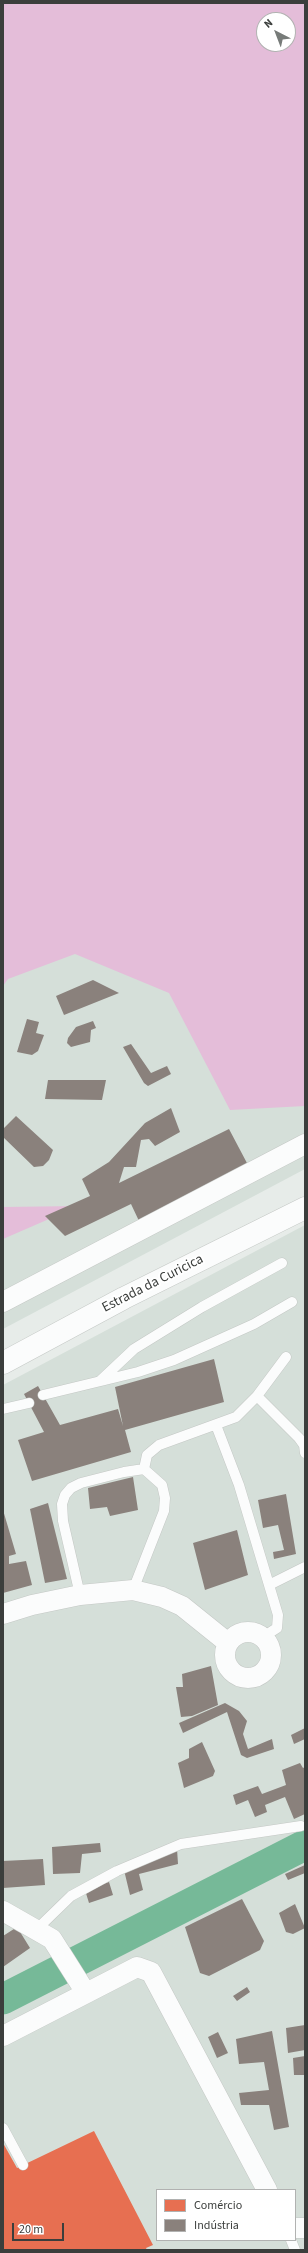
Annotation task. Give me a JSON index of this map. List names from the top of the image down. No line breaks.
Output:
{"streets":{"street":["Estrada da Curicica"]},"legend":["Comércio","Indústria"],"scale_bar":"20 m","north":"top left"}
